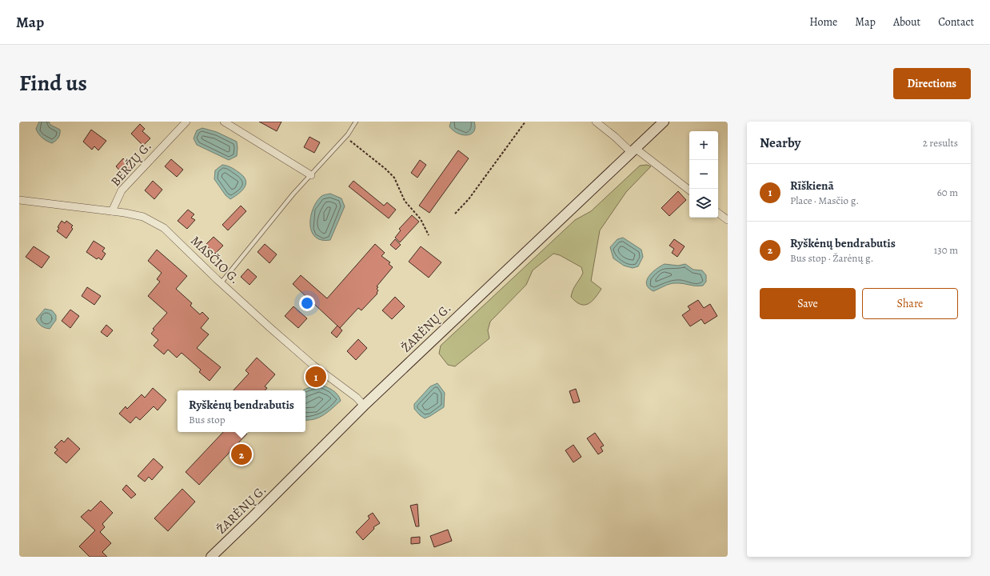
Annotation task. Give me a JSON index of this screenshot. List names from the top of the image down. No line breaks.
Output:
{"streets":{"main road":["ŽARĖNŲ G."],"street":["BERŽŲ G.","MASČIO G."]},"crossings":[["BERŽŲ G.","MASČIO G."],["MASČIO G.","ŽARĖNŲ G."]],"page":{"header":"Map","nav":["Home","Map","About","Contact"],"title":"Find us","buttons":["Directions",["Save","Share"]],"heading":["Nearby","2 results"],"map_buttons":["+","−"],"list":[{"mark":"1","name":"Rīškienā","note":"Place · Masčio g.","value":"60 m"},{"mark":"2","name":"Ryškėnų bendrabutis","note":"Bus stop · Žarėnų g.","value":"130 m"}],"pins":["1","2"],"popup":["Ryškėnų bendrabutis","Bus stop"]}}
